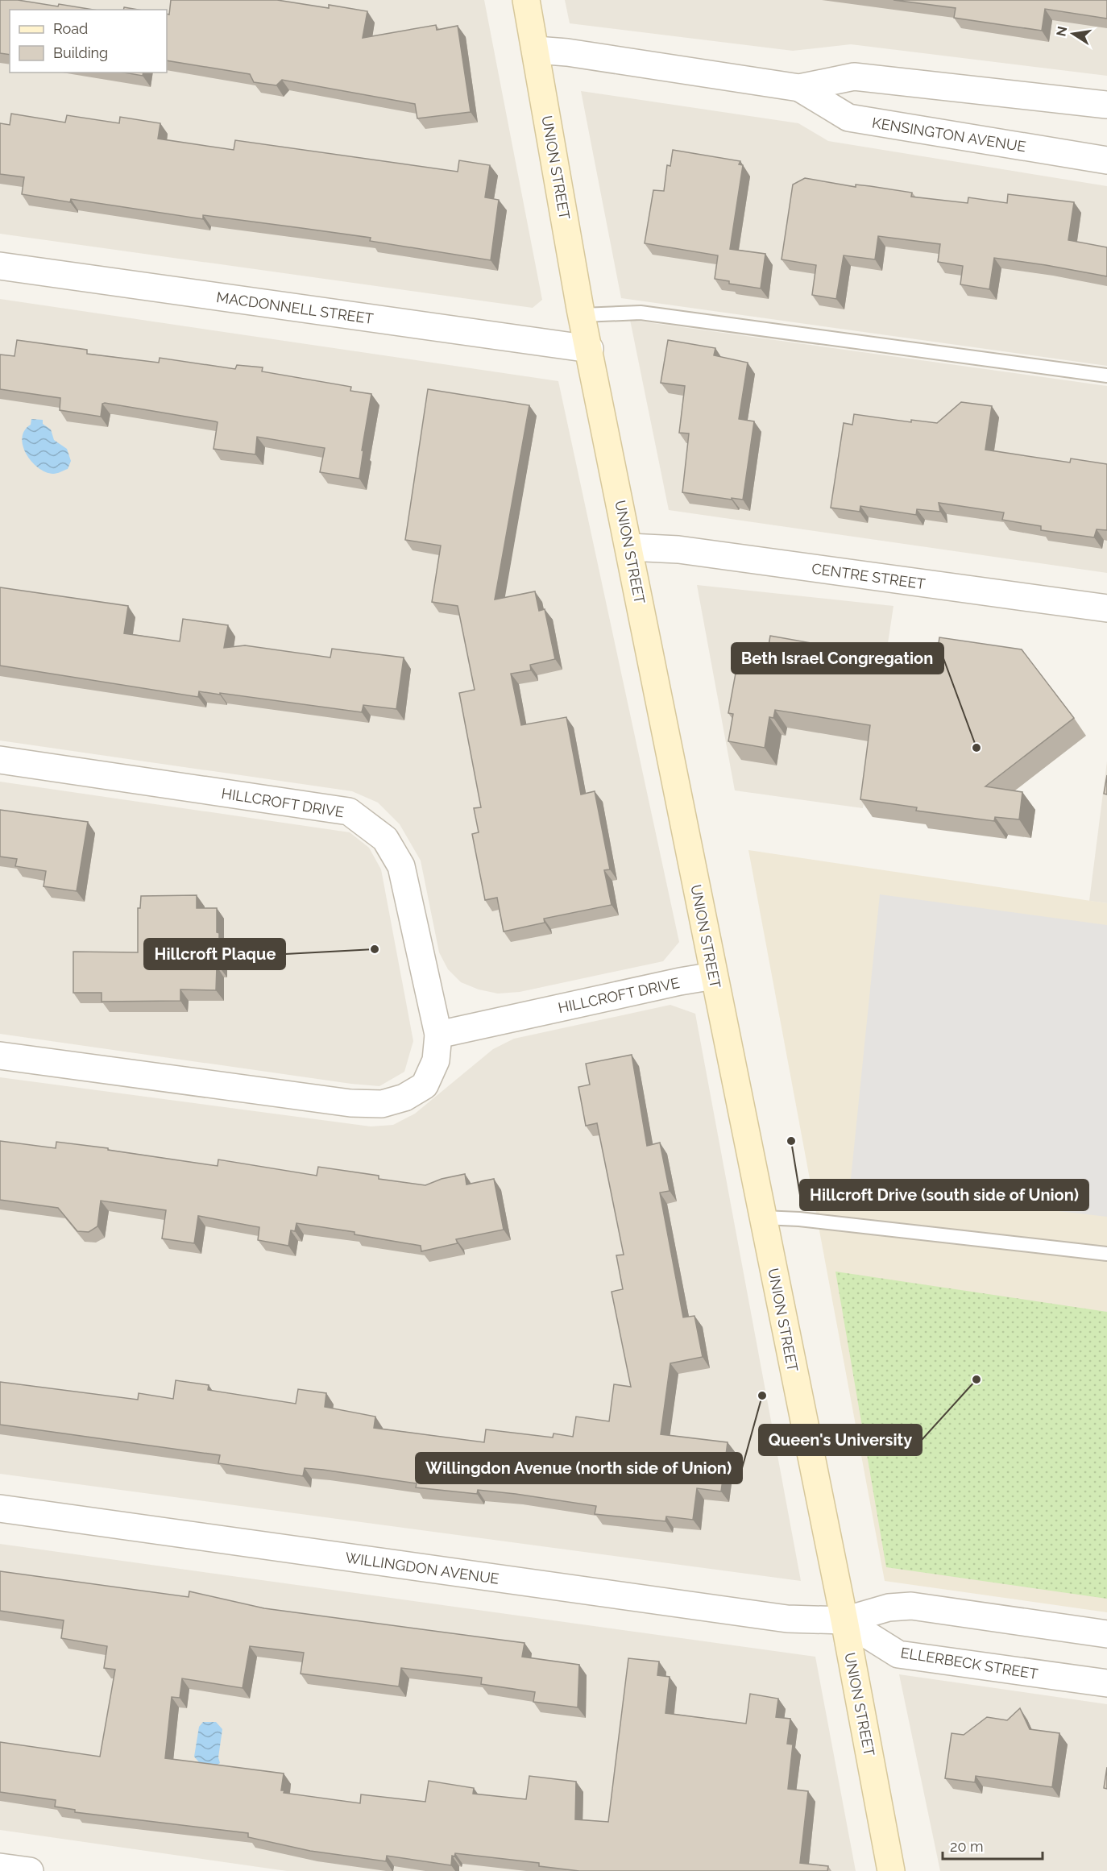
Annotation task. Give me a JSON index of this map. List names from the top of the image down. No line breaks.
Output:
{"streets":{"main road":["UNION STREET"],"street":["KENSINGTON AVENUE","MACDONNELL STREET","CENTRE STREET","HILLCROFT DRIVE","WILLINGDON AVENUE","ELLERBECK STREET"]},"crossings":[["KENSINGTON AVENUE","UNION STREET"],["UNION STREET","MACDONNELL STREET"],["UNION STREET","CENTRE STREET"],["UNION STREET","HILLCROFT DRIVE"],["UNION STREET","WILLINGDON AVENUE"],["UNION STREET","ELLERBECK STREET"],["WILLINGDON AVENUE","ELLERBECK STREET"]],"places":["Beth Israel Congregation","Hillcroft Plaque","Hillcroft Drive (south side of Union)","Queen's University","Willingdon Avenue (north side of Union)"],"legend":["Road","Building"],"scale_bar":"20 m","north":"left"}
